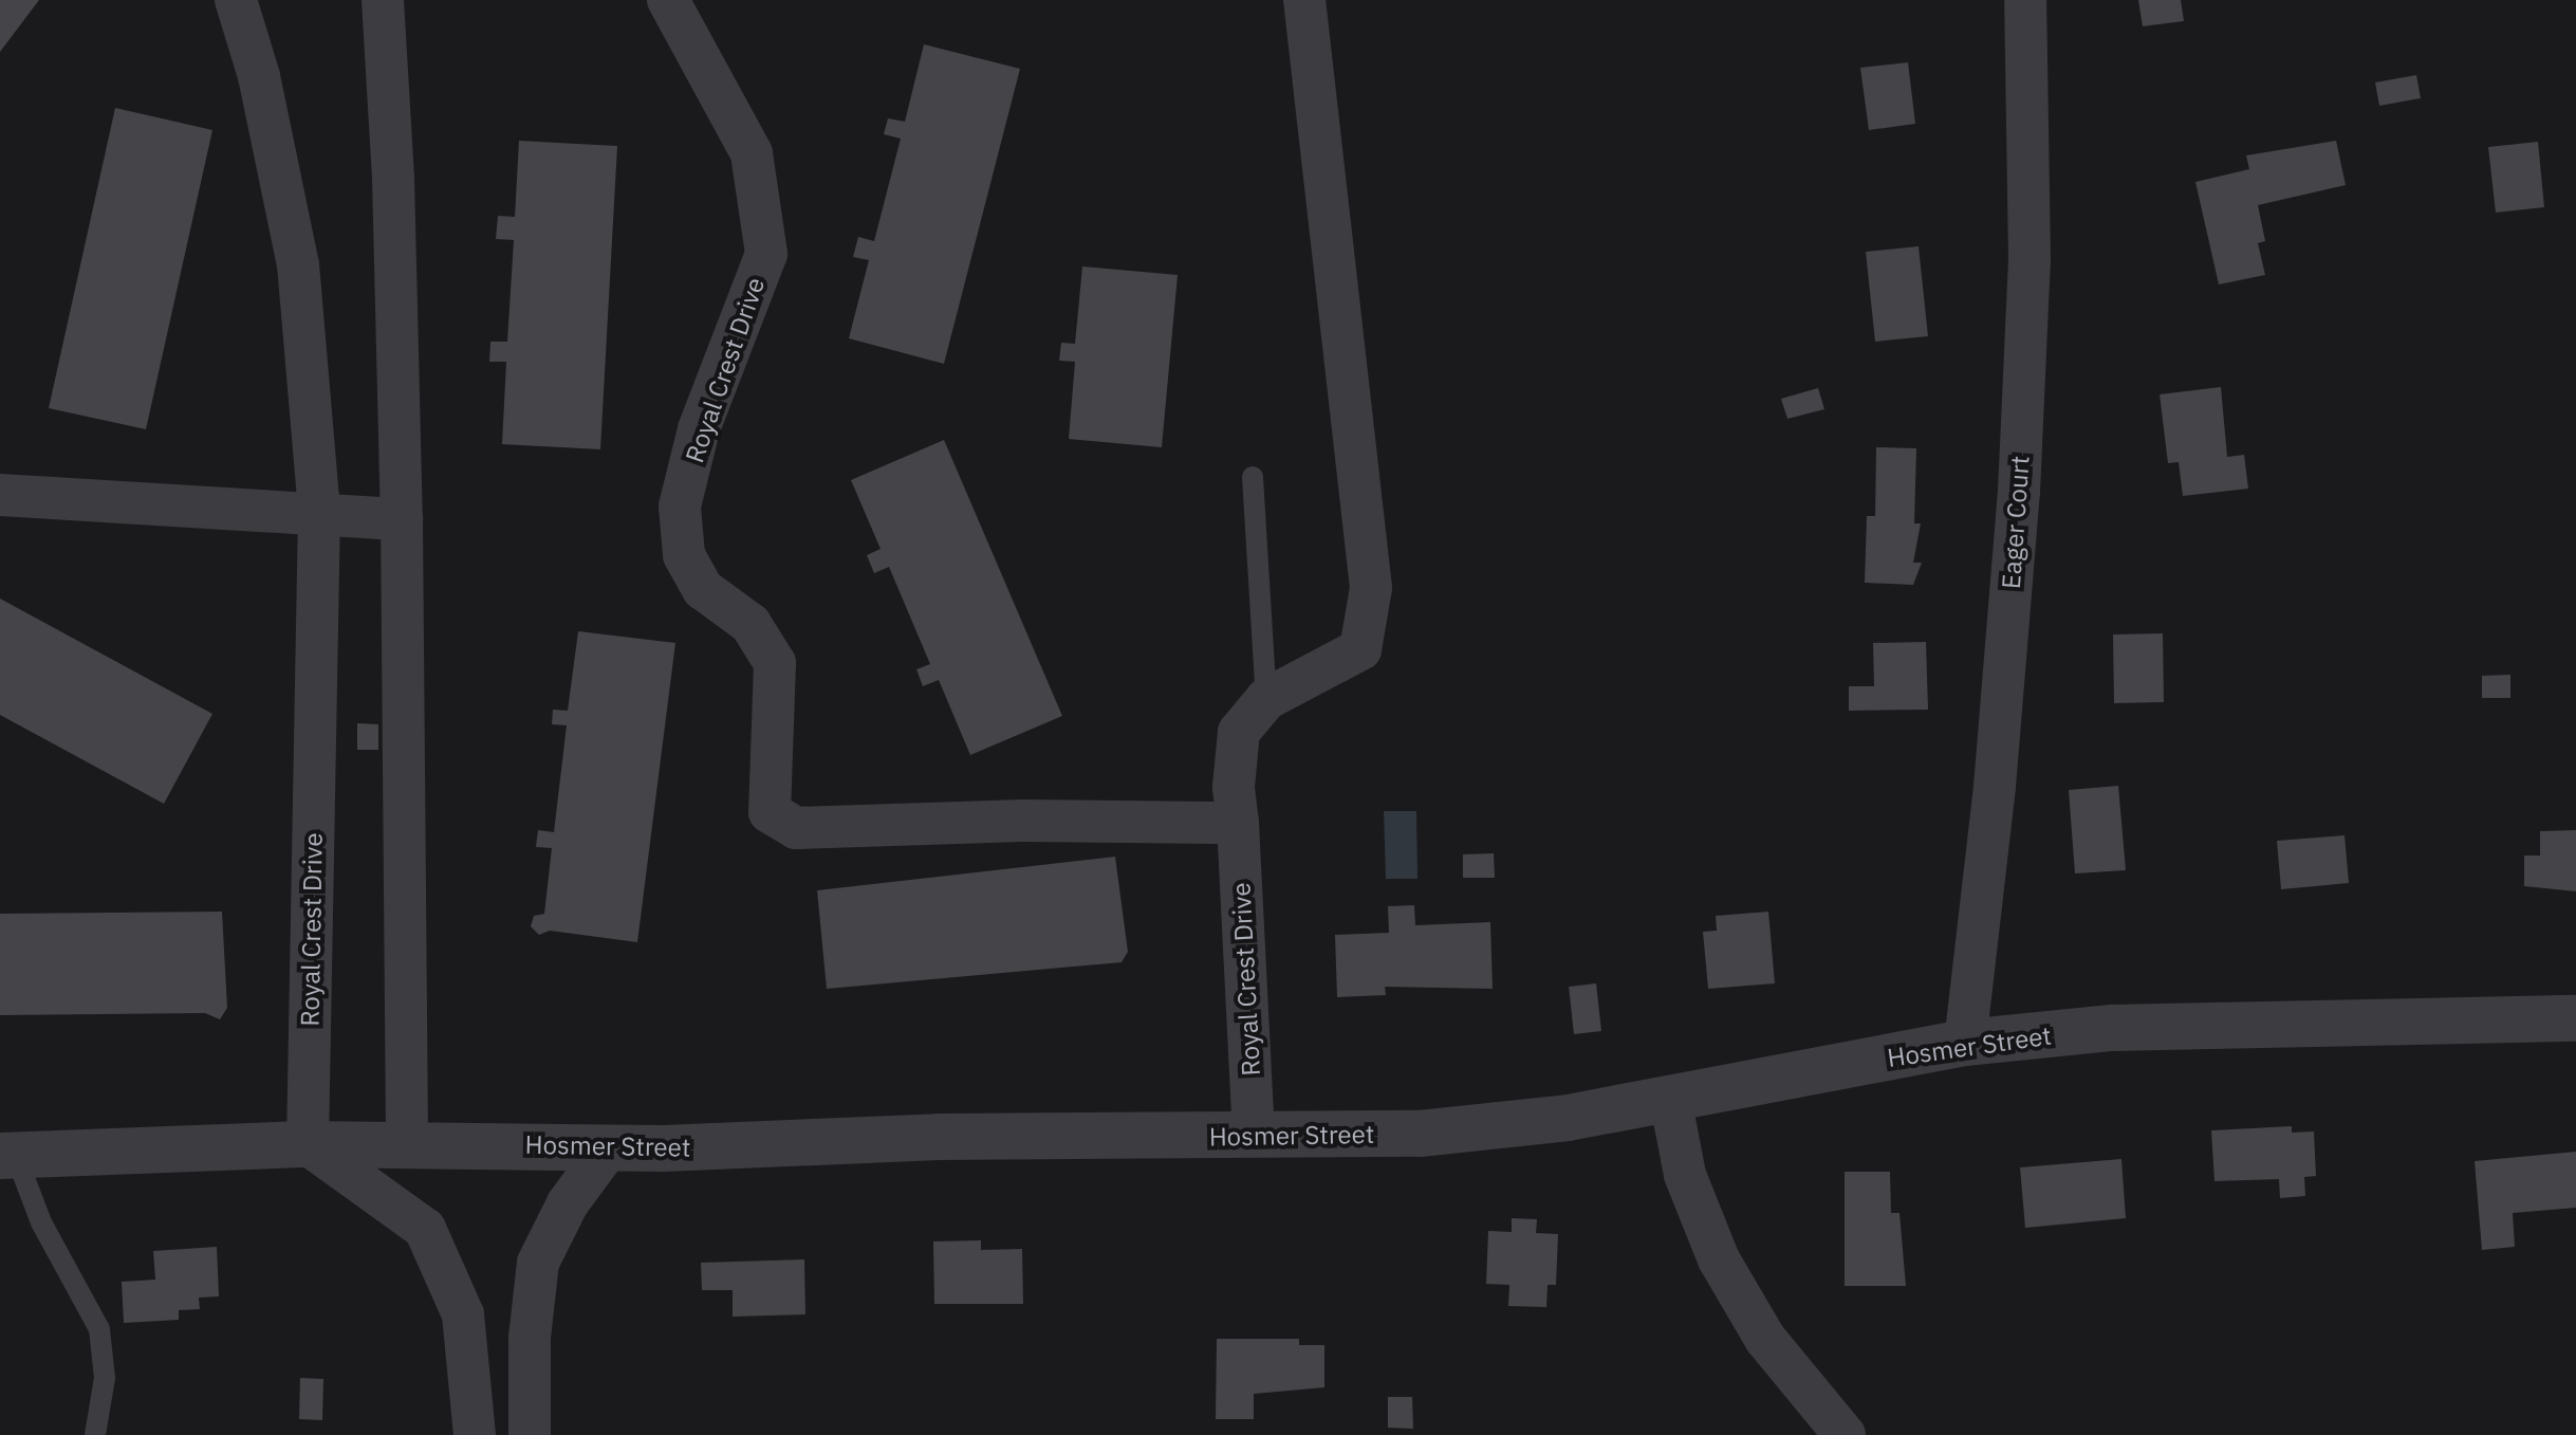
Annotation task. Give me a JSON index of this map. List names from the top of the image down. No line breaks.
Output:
{"streets":{"street":["Royal Crest Drive","Eager Court","Hosmer Street"]},"crossings":[["Royal Crest Drive","Hosmer Street"],["Eager Court","Hosmer Street"]]}
